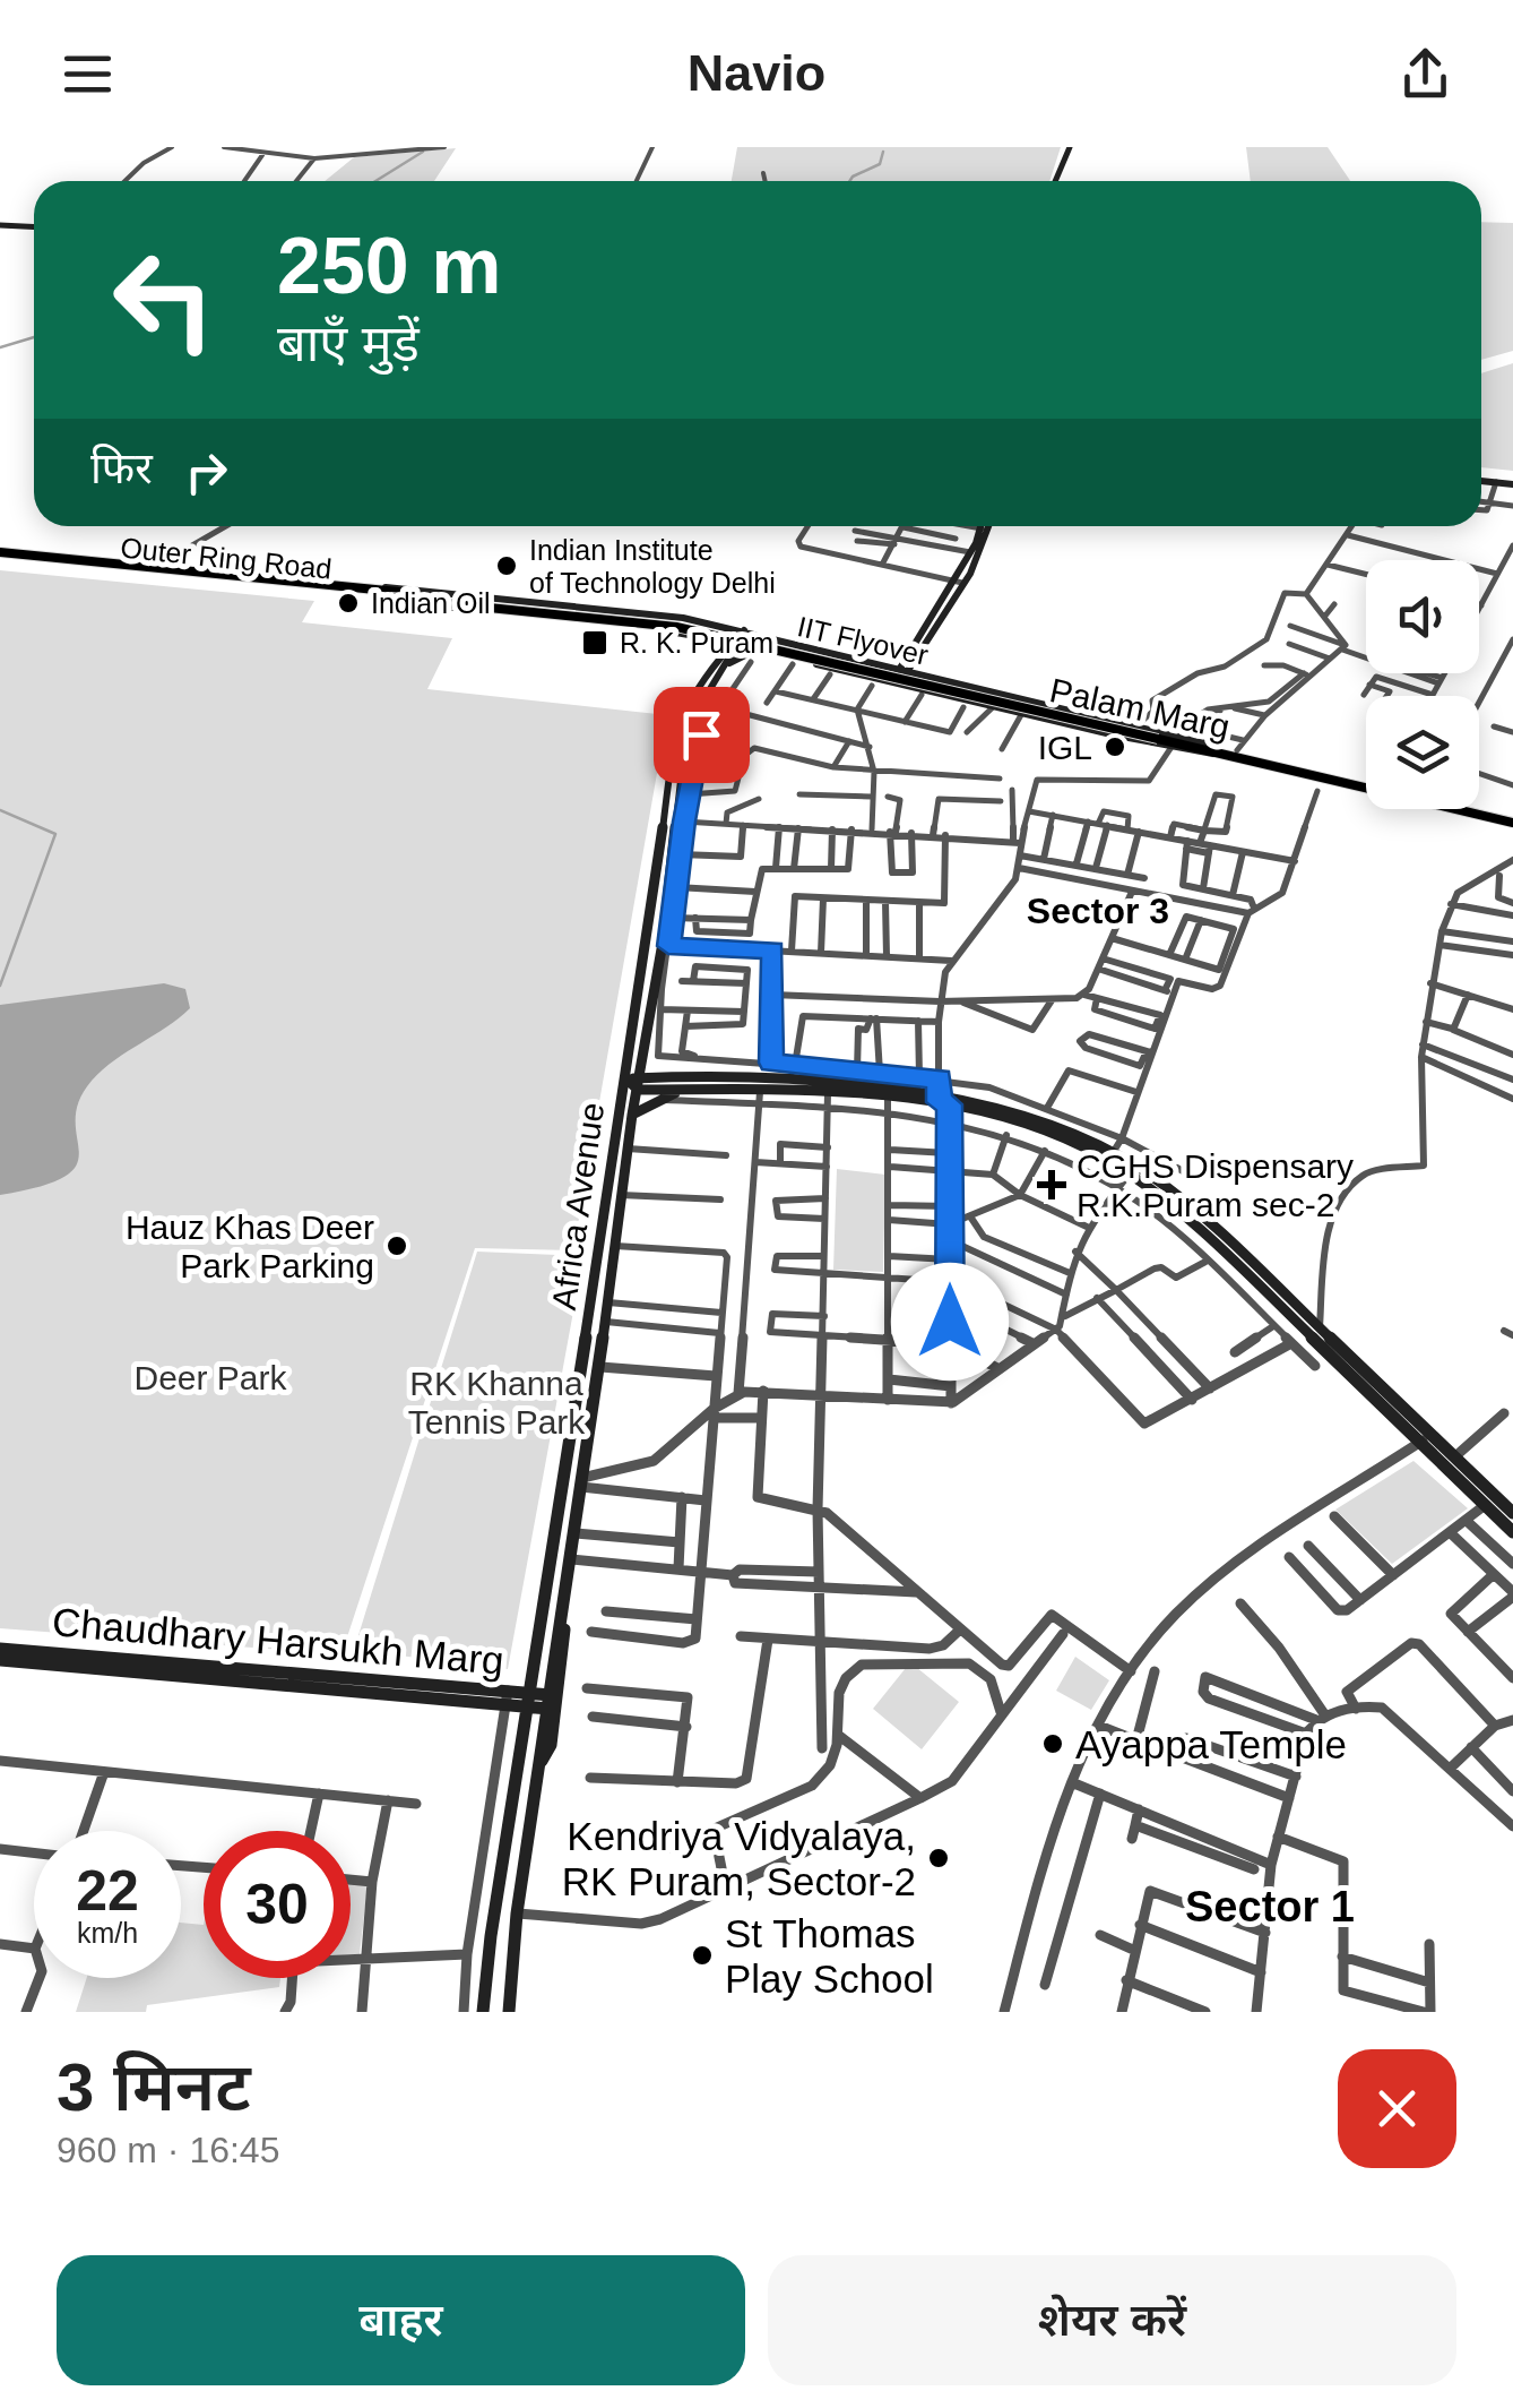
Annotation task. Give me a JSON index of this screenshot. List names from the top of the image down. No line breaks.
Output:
{"streets":{"main road":["Outer Ring Road","IIT Flyover","Palam Marg","Africa Avenue","Chaudhary Harsukh Marg"]},"crossings":[["Outer Ring Road","IIT Flyover"],["Outer Ring Road","Palam Marg"],["IIT Flyover","Palam Marg"],["Palam Marg","Africa Avenue"],["Africa Avenue","Chaudhary Harsukh Marg"]],"districts":["Sector 3","Sector 1"],"parks":["Deer Park","RK Khanna Tennis Park"],"places":{"other":["Indian Institute of Technology Delhi","Indian Oil","IGL","Hauz Khas Deer Park Parking","Ayappa Temple","Kendriya Vidyalaya, RK Puram, Sector-2","St Thomas Play School"],"transit":["R. K. Puram"],"health":["CGHS Dispensary R.K.Puram sec-2"]},"page":{"header":"Navio","turn":["250 m","बाएँ मुड़ें"],"then":"फिर","speed":"22 km/h","limit":"30","heading":["3 मिनट","960 m · 16:45"],"buttons":["बाहर","शेयर करें"]}}
